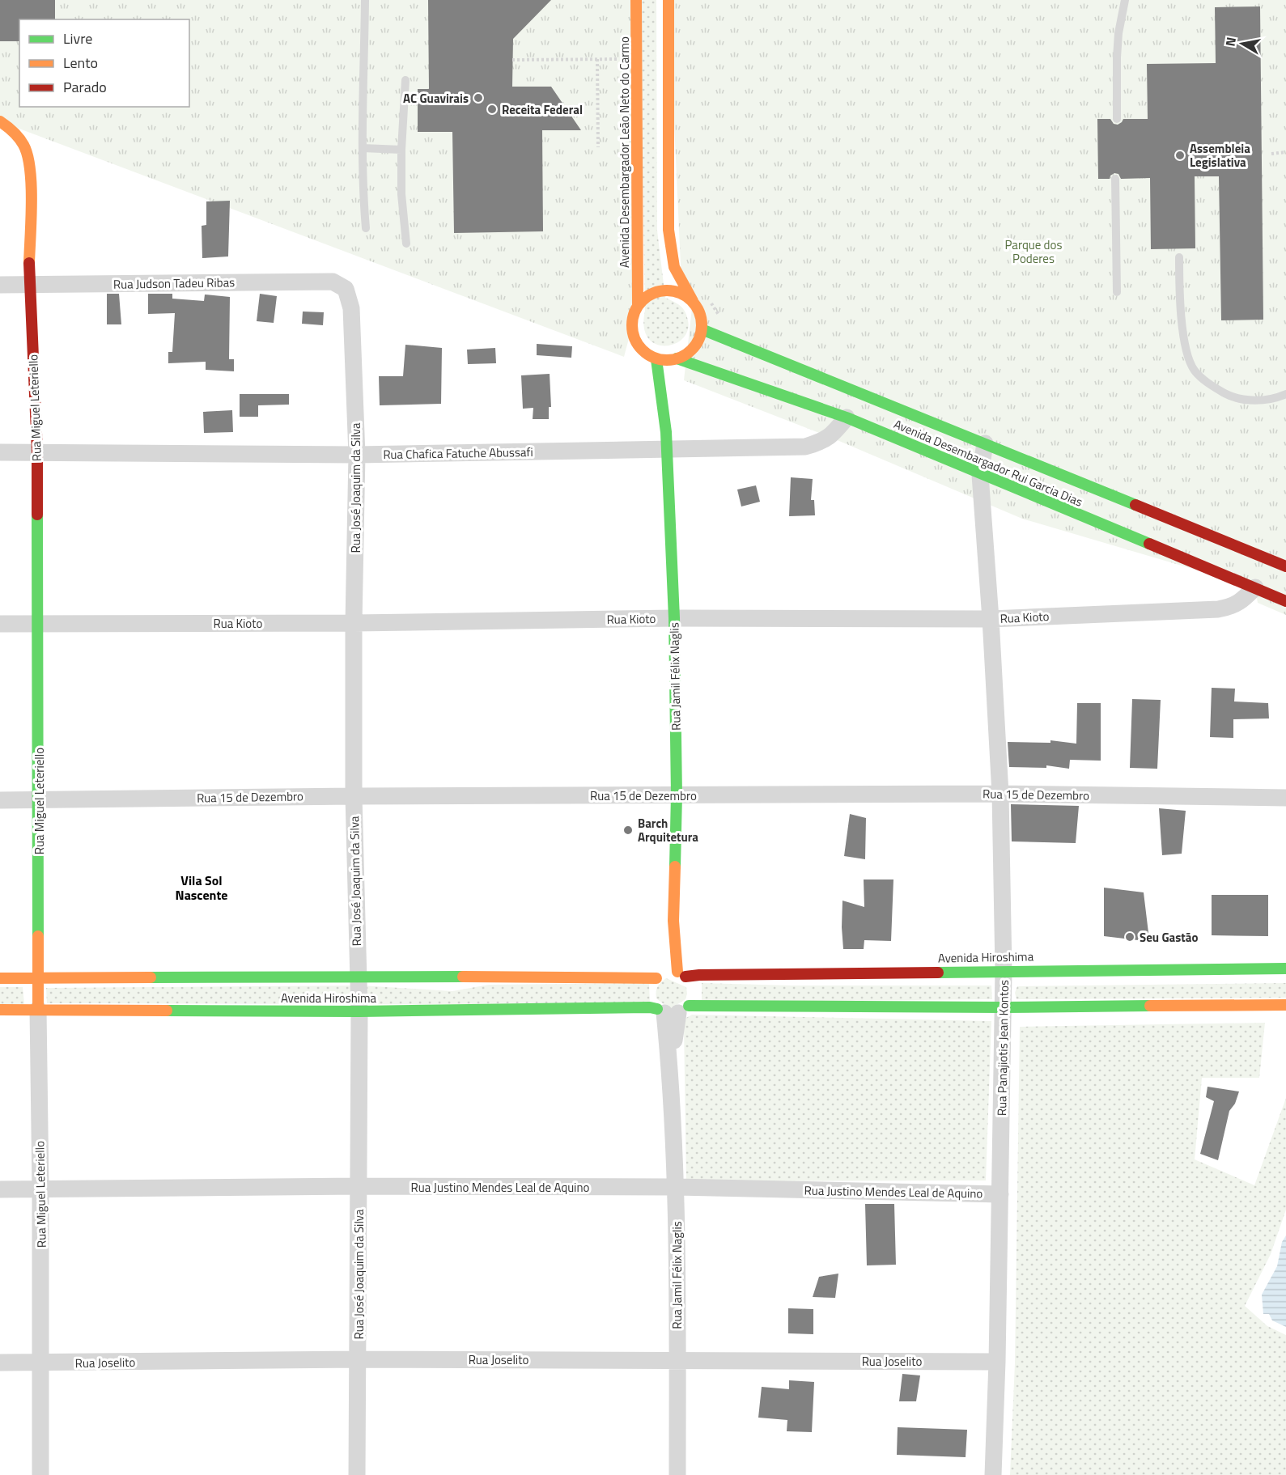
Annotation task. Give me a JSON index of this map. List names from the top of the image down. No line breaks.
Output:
{"streets":{"main road":["Avenida Desembargador Leão Neto do Carmo","Rua Miguel Leteriello","Avenida Desembargador Rui Garcia Dias","Rua Jamil Félix Naglis","Avenida Hiroshima"],"street":["Rua Judson Tadeu Ribas","Rua Chafica Fatuche Abussafi","Rua José Joaquim da Silva","Rua Kioto","Rua 15 de Dezembro","Rua Panajiotis Jean Kontos","Rua Justino Mendes Leal de Aquino","Rua Joselito"]},"crossings":[["Avenida Desembargador Leão Neto do Carmo","Avenida Desembargador Rui Garcia Dias"],["Avenida Desembargador Leão Neto do Carmo","Rua Jamil Félix Naglis"],["Rua Judson Tadeu Ribas","Rua Miguel Leteriello"],["Rua Judson Tadeu Ribas","Rua José Joaquim da Silva"],["Rua Miguel Leteriello","Rua Chafica Fatuche Abussafi"],["Rua Miguel Leteriello","Rua Kioto"],["Rua Miguel Leteriello","Rua 15 de Dezembro"],["Rua Miguel Leteriello","Avenida Hiroshima"],["Rua Miguel Leteriello","Rua Justino Mendes Leal de Aquino"],["Rua Miguel Leteriello","Rua Joselito"],["Rua Chafica Fatuche Abussafi","Avenida Desembargador Rui Garcia Dias"],["Rua Chafica Fatuche Abussafi","Rua José Joaquim da Silva"],["Rua Chafica Fatuche Abussafi","Rua Jamil Félix Naglis"],["Avenida Desembargador Rui Garcia Dias","Rua Kioto"],["Avenida Desembargador Rui Garcia Dias","Rua Jamil Félix Naglis"],["Avenida Desembargador Rui Garcia Dias","Rua Panajiotis Jean Kontos"],["Rua José Joaquim da Silva","Rua Kioto"],["Rua José Joaquim da Silva","Rua 15 de Dezembro"],["Rua José Joaquim da Silva","Avenida Hiroshima"],["Rua José Joaquim da Silva","Rua Justino Mendes Leal de Aquino"],["Rua José Joaquim da Silva","Rua Joselito"],["Rua Kioto","Rua Jamil Félix Naglis"],["Rua Kioto","Rua Panajiotis Jean Kontos"],["Rua Jamil Félix Naglis","Rua 15 de Dezembro"],["Rua Jamil Félix Naglis","Avenida Hiroshima"],["Rua Jamil Félix Naglis","Rua Justino Mendes Leal de Aquino"],["Rua Jamil Félix Naglis","Rua Joselito"],["Rua 15 de Dezembro","Rua Panajiotis Jean Kontos"],["Avenida Hiroshima","Rua Panajiotis Jean Kontos"],["Rua Panajiotis Jean Kontos","Rua Justino Mendes Leal de Aquino"],["Rua Panajiotis Jean Kontos","Rua Joselito"]],"districts":["Vila Sol Nascente"],"parks":["Parque dos Poderes"],"places":["AC Guavirais","Receita Federal","Assembleia Legislativa","Barch Arquitetura","Seu Gastão"],"legend":["Livre","Lento","Parado"],"north":"left"}
